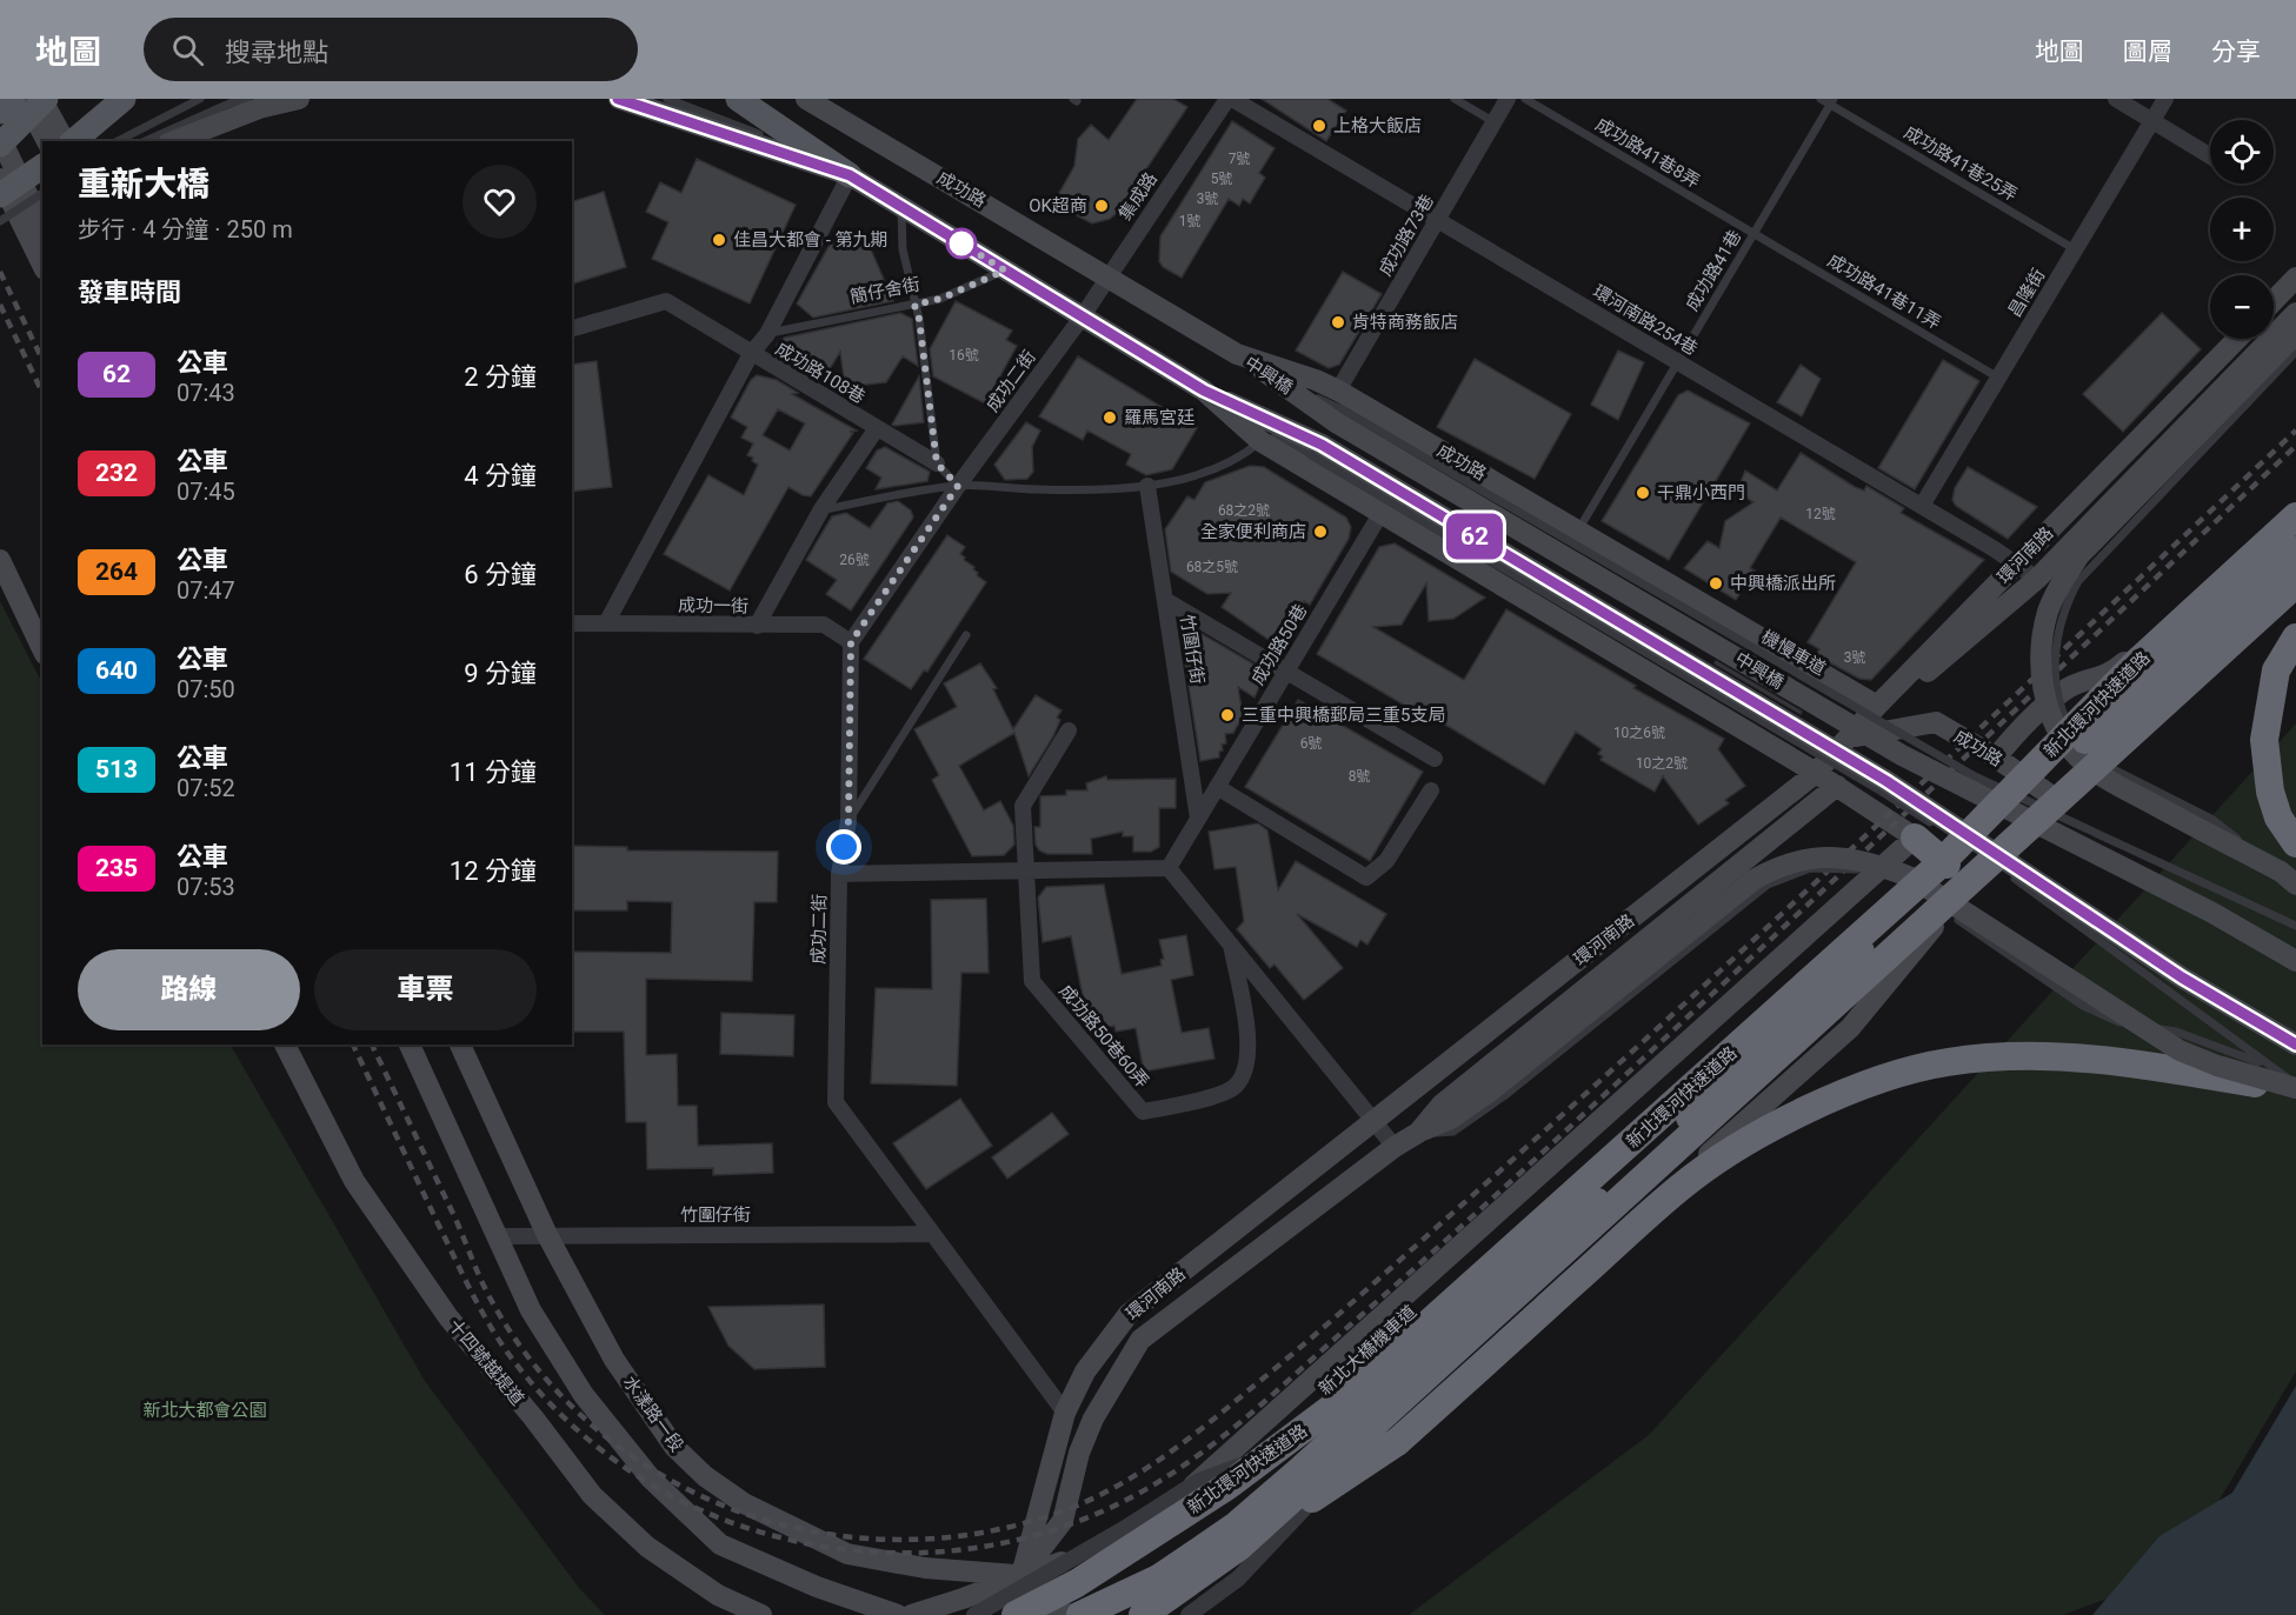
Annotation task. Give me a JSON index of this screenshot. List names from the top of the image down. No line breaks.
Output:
{"streets":{"highway":["新北環河快速道路"],"street":["成功路","集成路","成功路73巷","昌隆街","環河南路254巷","成功路108巷","中興橋","成功二街","環河南路","成功一街","成功路50巷","竹圍仔街","成功路50巷60弄","新北大橋機車道","十四號越堤道","水漾路一段"],"lane":["成功路41巷8弄","成功路41巷25弄","成功路41巷","簡仔舍街","成功路41巷11弄","機慢車道"]},"crossings":[["成功路41巷8弄","成功路41巷"],["成功路41巷8弄","成功路41巷11弄"],["成功路41巷25弄","成功路41巷"],["成功路41巷25弄","昌隆街"],["成功路","集成路"],["成功路","成功路73巷"],["成功路","成功路41巷"],["成功路","中興橋"],["成功路","環河南路"],["成功路","機慢車道"],["集成路","環河南路254巷"],["集成路","成功二街"],["成功路73巷","環河南路254巷"],["成功路73巷","中興橋"],["成功路73巷","機慢車道"],["成功路41巷","成功路41巷11弄"],["成功路41巷","環河南路254巷"],["簡仔舍街","成功路108巷"],["成功路41巷11弄","昌隆街"],["昌隆街","環河南路254巷"],["環河南路254巷","環河南路"],["中興橋","機慢車道"],["成功二街","環河南路"],["成功二街","成功一街"],["成功二街","竹圍仔街"],["環河南路","水漾路一段"],["成功路50巷","竹圍仔街"],["竹圍仔街","水漾路一段"]],"parks":["新北大都會公園"],"places":["上格大飯店","OK超商","佳昌大都會 - 第九期","肯特商務飯店","羅馬宮廷","干鼎小西門","全家便利商店","中興橋派出所","三重中興橋郵局三重5支局"],"lines":["bus line 62"],"house_numbers":["7號","5號","3號","1號","16號","68之2號","12號","26號","68之5號","3號","10之6號","6號","10之2號","8號"],"page":{"header":"地圖","search":"搜尋地點","nav":["地圖","圖層","分享"],"on_map":"62","map_buttons":["+","−"],"heading":[["重新大橋","步行 · 4 分鐘 · 250 m"],"發車時間"],"list":[{"mark":"62","name":"公車","note":"07:43","value":"2 分鐘"},{"mark":"232","name":"公車","note":"07:45","value":"4 分鐘"},{"mark":"264","name":"公車","note":"07:47","value":"6 分鐘"},{"mark":"640","name":"公車","note":"07:50","value":"9 分鐘"},{"mark":"513","name":"公車","note":"07:52","value":"11 分鐘"},{"mark":"235","name":"公車","note":"07:53","value":"12 分鐘"}],"buttons":["路線","車票"]}}
